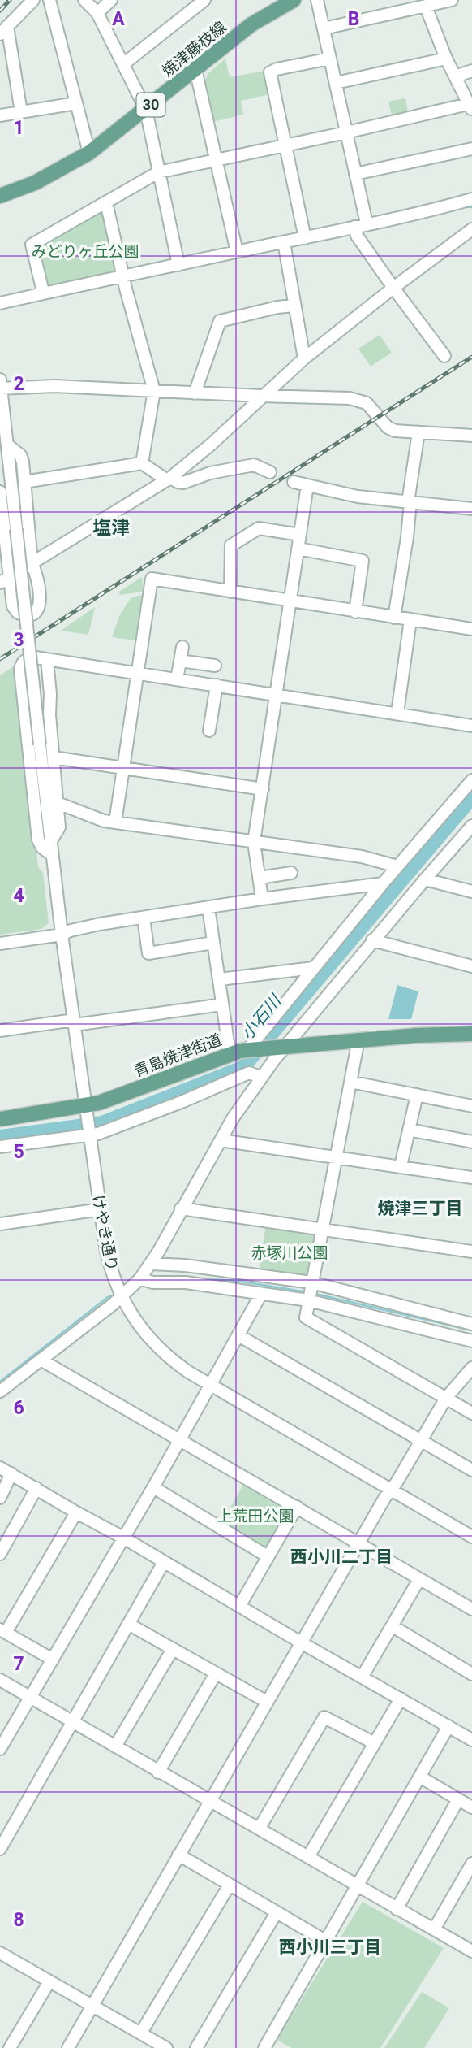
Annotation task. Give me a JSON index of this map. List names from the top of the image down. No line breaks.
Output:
{"streets":{"main road":["焼津藤枝線","30","青島焼津街道"],"street":["けやき通り"]},"crossings":[["青島焼津街道","けやき通り"]],"districts":["塩津","焼津三丁目","西小川二丁目","西小川三丁目"],"water":["小石川"],"parks":["みどりヶ丘公園","赤塚川公園","上荒田公園"],"grid":{"columns":["A","B"],"rows":["1","2","3","4","5","6","7","8"]}}
